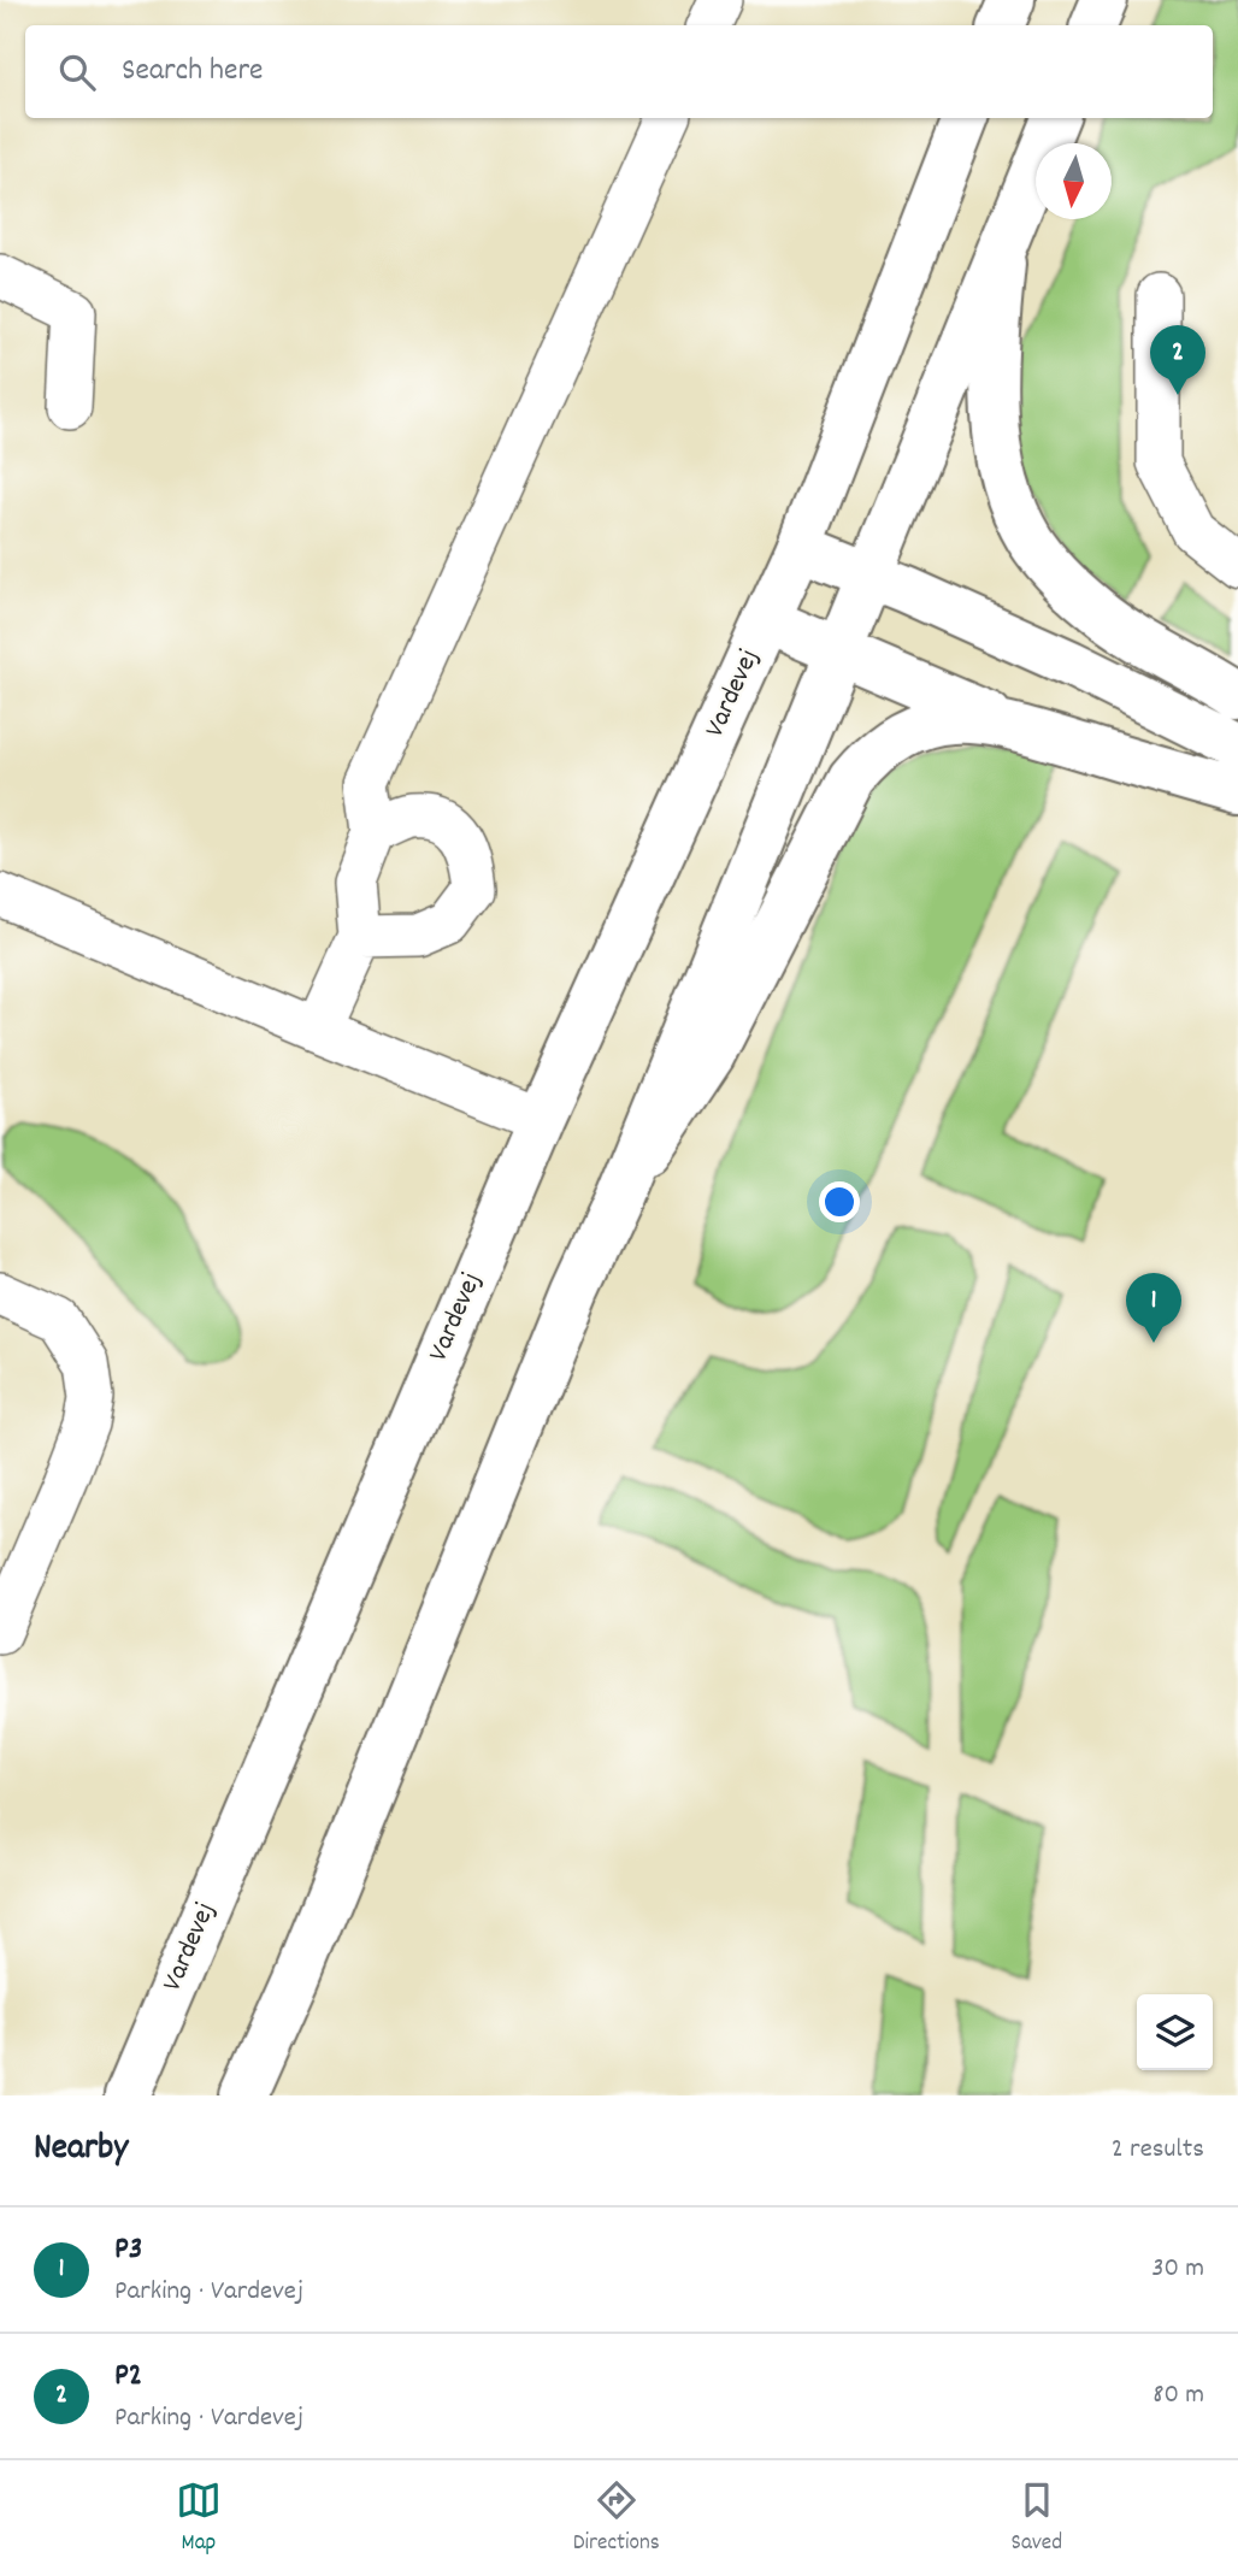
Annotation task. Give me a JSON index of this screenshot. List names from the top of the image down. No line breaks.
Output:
{"streets":{"street":["Vardevej"]},"north":"bottom","page":{"search":"Search here","pins":["2","1"],"heading":["Nearby","2 results"],"list":[{"mark":"1","name":"P3","note":"Parking · Vardevej","value":"30 m"},{"mark":"2","name":"P2","note":"Parking · Vardevej","value":"80 m"}],"nav":["Map","Directions","Saved"]}}
